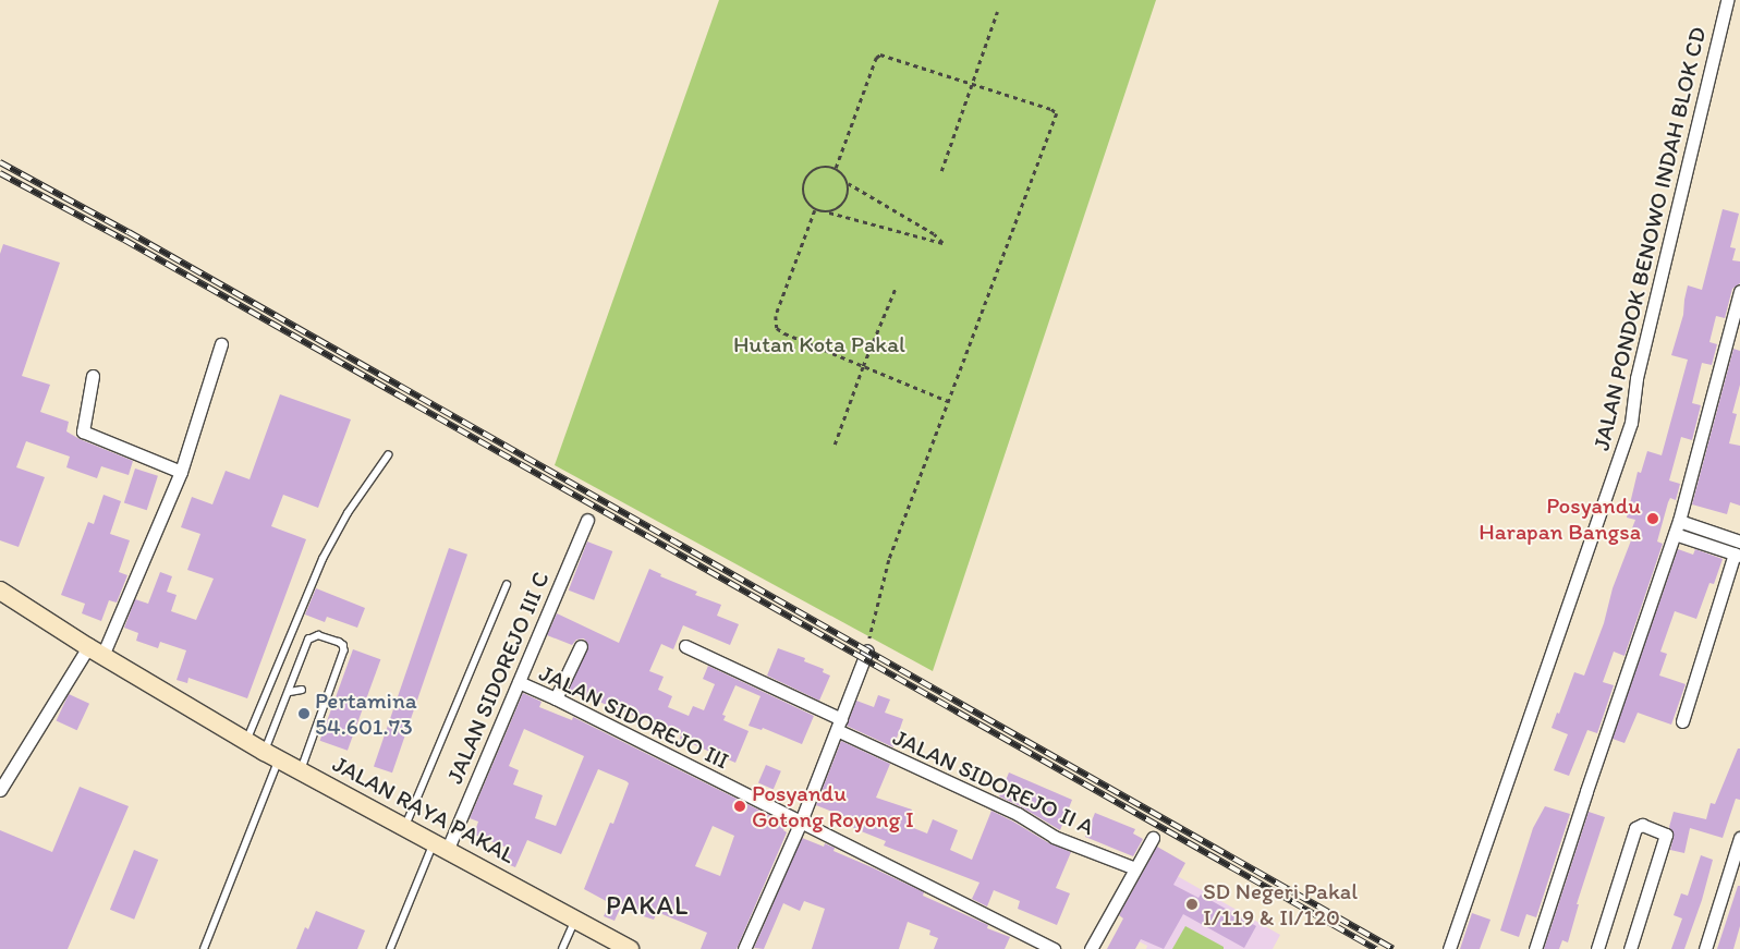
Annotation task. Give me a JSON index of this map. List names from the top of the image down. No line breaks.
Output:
{"streets":{"main road":["JALAN RAYA PAKAL"],"street":["JALAN PONDOK BENOWO INDAH BLOK CD","JALAN SIDOREJO III C","JALAN SIDOREJO III","JALAN SIDOREJO II A"]},"crossings":[["JALAN SIDOREJO III C","JALAN SIDOREJO III"],["JALAN SIDOREJO III C","JALAN RAYA PAKAL"]],"districts":["PAKAL"],"parks":["Hutan Kota Pakal"],"places":["Posyandu Harapan Bangsa","Pertamina 54.601.73","Posyandu Gotong Royong I","SD Negeri Pakal I/119 & II/120"]}
